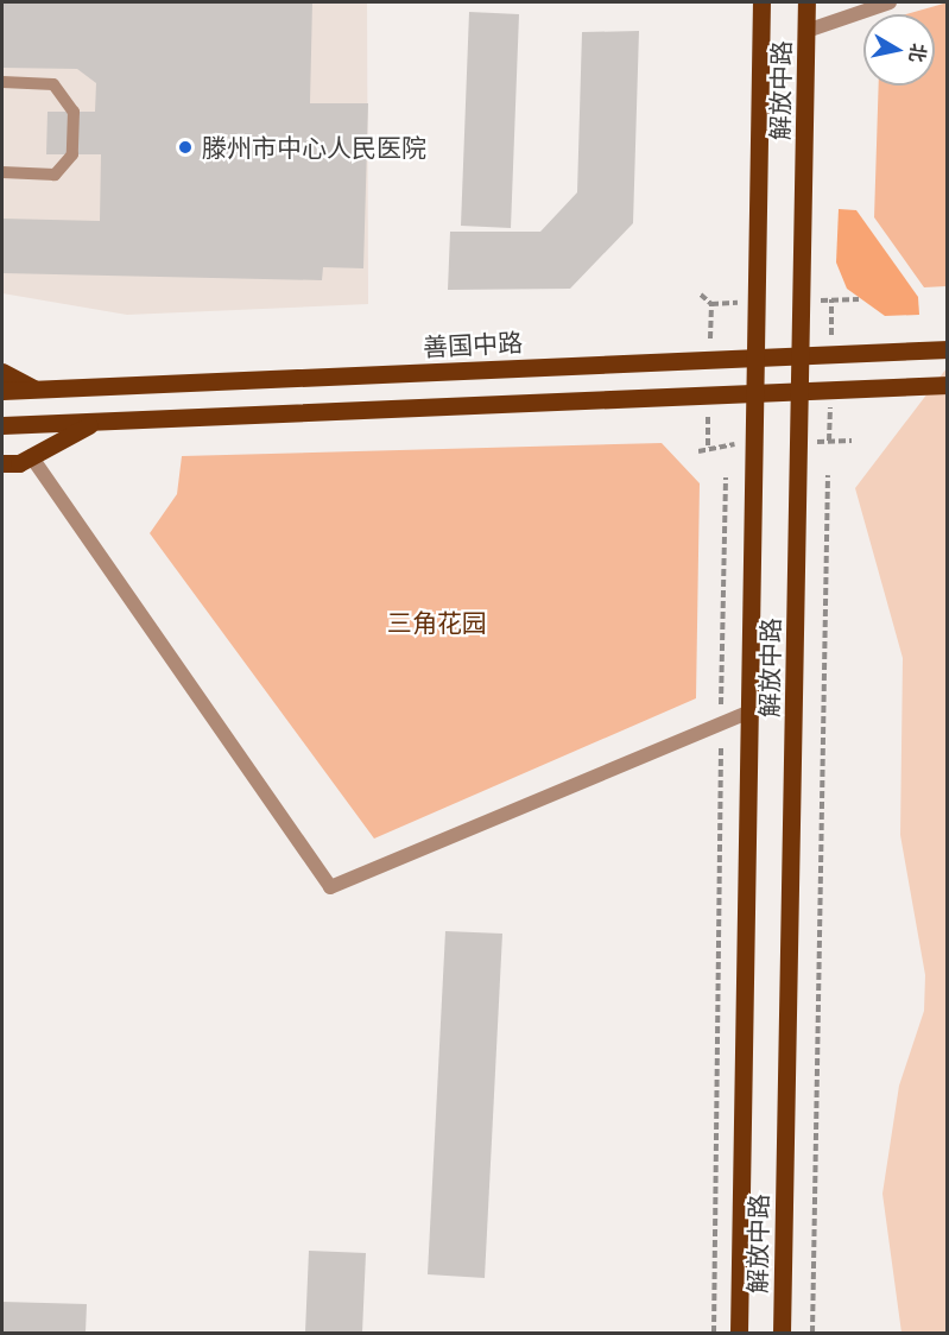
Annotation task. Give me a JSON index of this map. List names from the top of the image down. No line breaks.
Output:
{"streets":{"main road":["解放中路","善国中路"]},"crossings":[["解放中路","善国中路"]],"parks":["三角花园"],"places":["滕州市中心人民医院"],"north":"right"}
